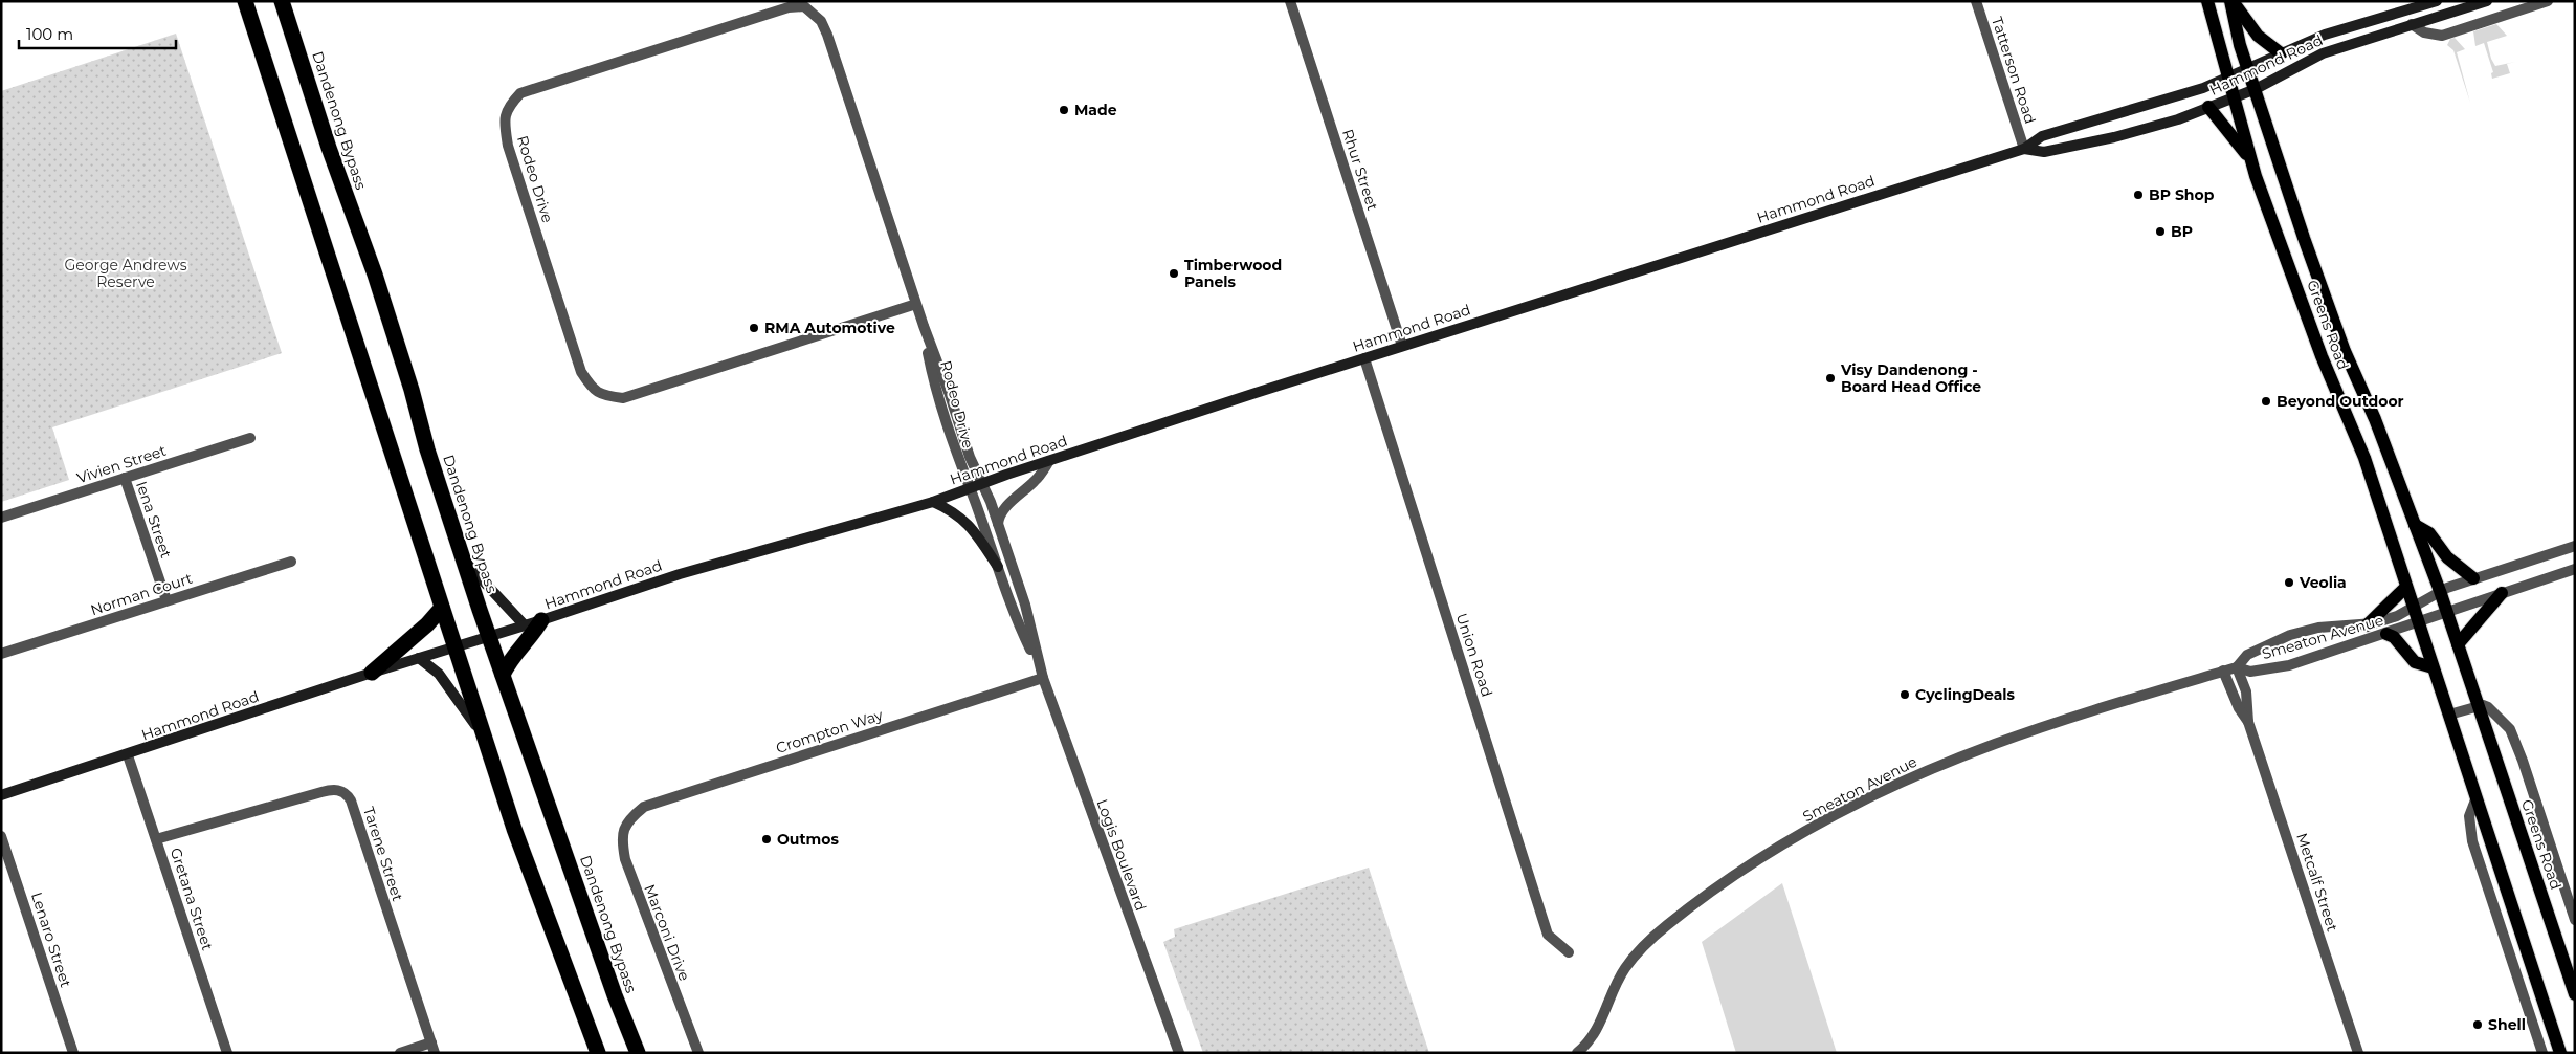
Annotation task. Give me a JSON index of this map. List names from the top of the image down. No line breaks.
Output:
{"streets":{"highway":["Dandenong Bypass"],"main road":["Hammond Road","Greens Road"],"street":["Tatterson Road","Rhur Street","Rodeo Drive","Vivien Street","Iena Street","Norman Court","Smeaton Avenue","Union Road","Crompton Way","Tarene Street","Logis Boulevard","Metcalf Street","Gretana Street","Marconi Drive","Lenaro Street"]},"crossings":[["Hammond Road","Tatterson Road"],["Hammond Road","Dandenong Bypass"],["Hammond Road","Rhur Street"],["Hammond Road","Rodeo Drive"],["Hammond Road","Greens Road"],["Hammond Road","Union Road"],["Hammond Road","Logis Boulevard"],["Hammond Road","Gretana Street"],["Rodeo Drive","Logis Boulevard"],["Greens Road","Smeaton Avenue"],["Vivien Street","Iena Street"],["Iena Street","Norman Court"],["Smeaton Avenue","Metcalf Street"],["Crompton Way","Logis Boulevard"],["Crompton Way","Marconi Drive"],["Tarene Street","Gretana Street"]],"parks":["George Andrews Reserve"],"places":["Made","BP Shop","BP","Timberwood Panels","RMA Automotive","Visy Dandenong - Board Head Office","Beyond Outdoor","Veolia","CyclingDeals","Outmos","Shell"],"scale_bar":"100 m"}
